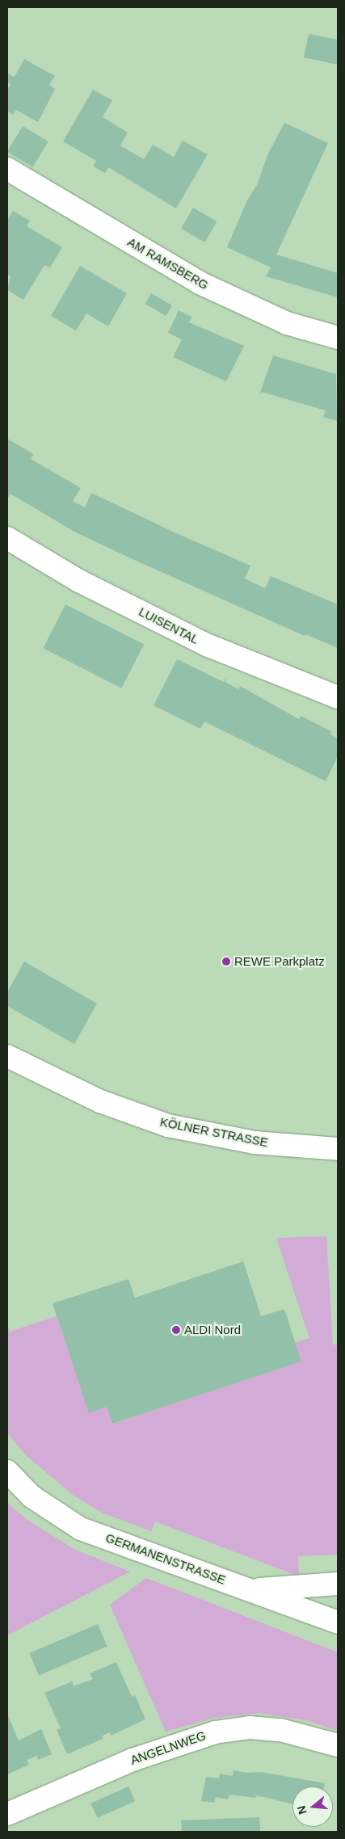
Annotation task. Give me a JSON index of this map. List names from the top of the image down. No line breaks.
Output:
{"streets":{"street":["AM RAMSBERG","LUISENTAL","KÖLNER STRASSE","GERMANENSTRASSE","ANGELNWEG"]},"places":["REWE Parkplatz","ALDI Nord"],"north":"left"}
